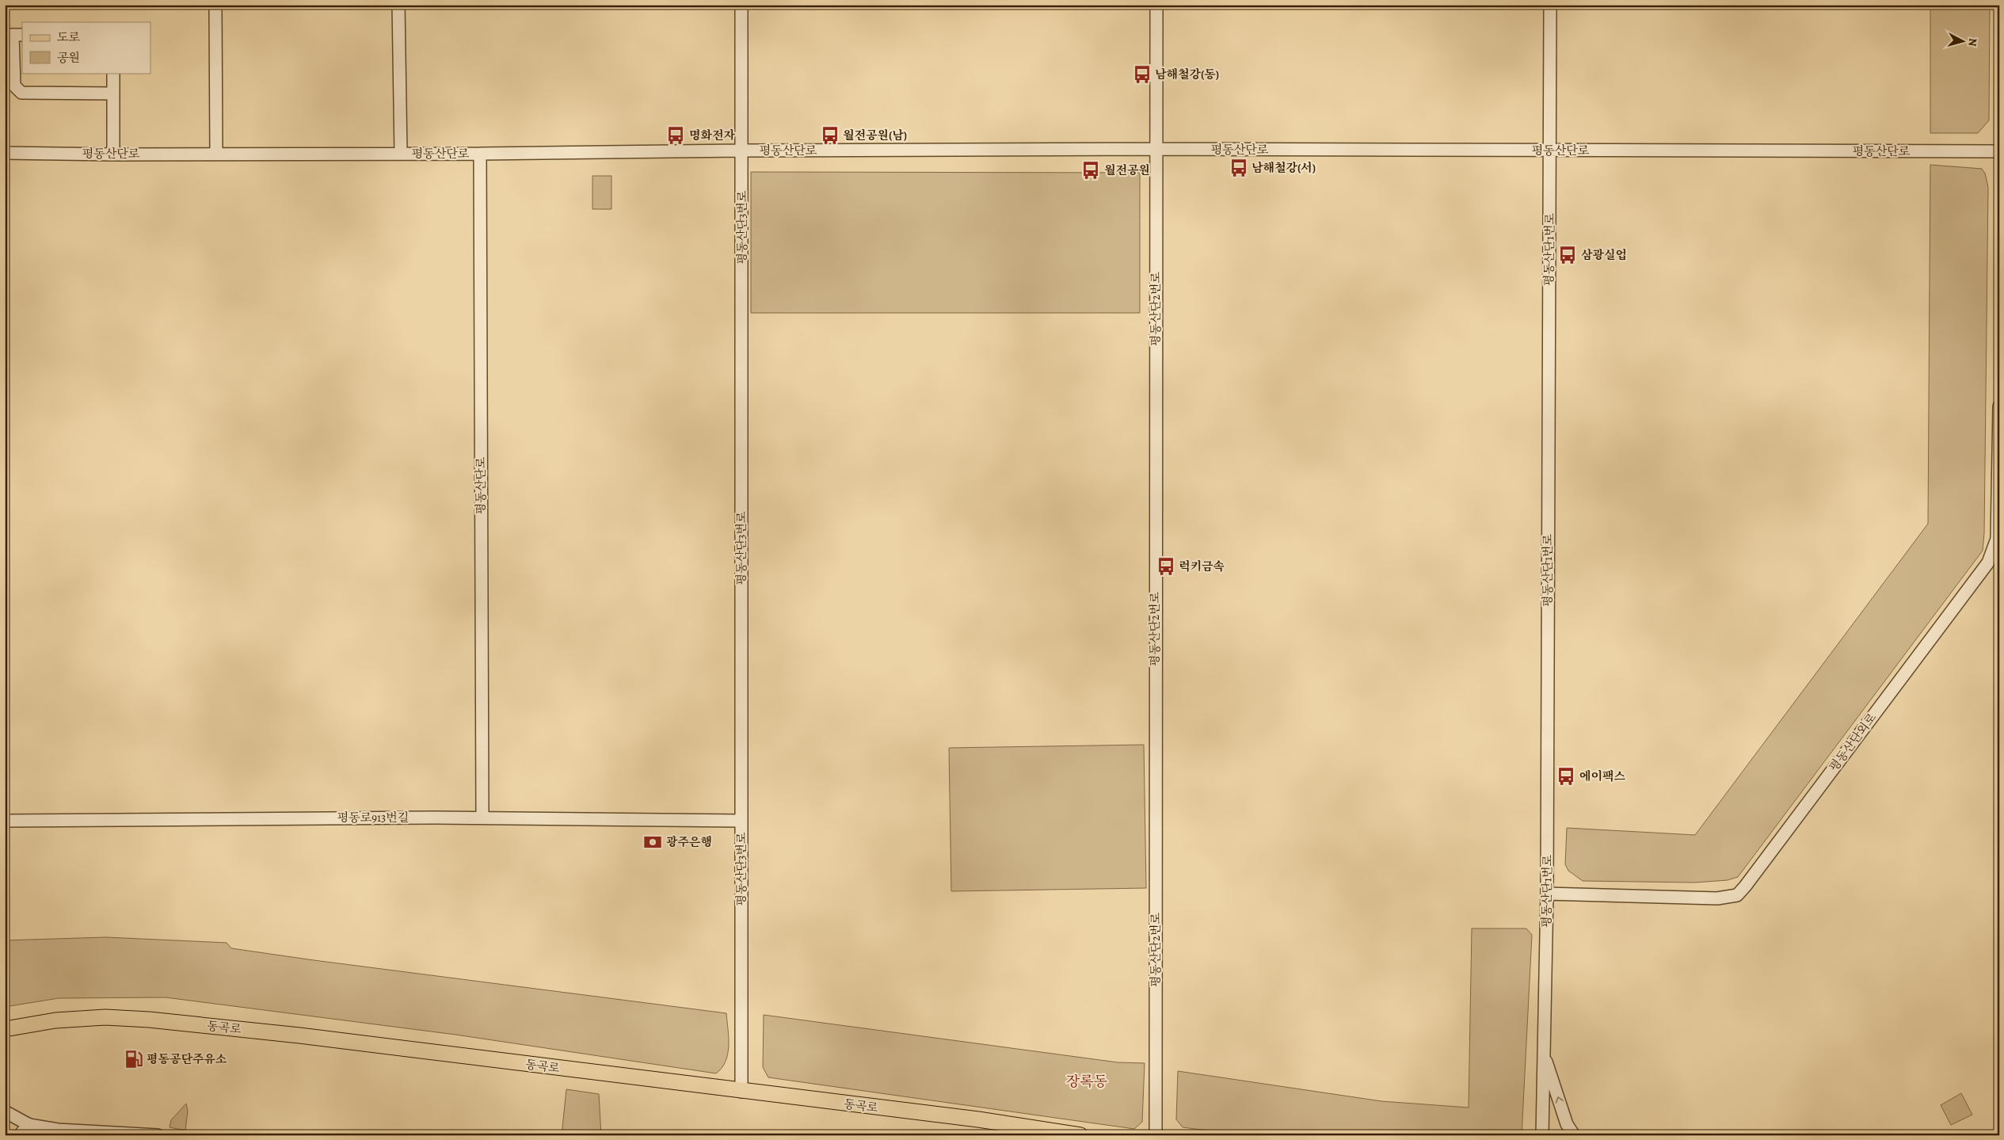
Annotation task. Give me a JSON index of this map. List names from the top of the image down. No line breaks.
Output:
{"streets":{"main road":["동곡로"],"street":["평동산단로","평동산단3번로","평동산단1번로","평동산단2번로","평동산단외로","평동로913번길"]},"crossings":[["평동산단로","평동산단3번로"],["평동산단로","평동산단1번로"],["평동산단로","평동산단2번로"],["평동산단로","평동로913번길"],["평동산단3번로","평동로913번길"],["평동산단3번로","동곡로"],["평동산단1번로","평동산단외로"]],"districts":["장록동"],"places":{"bus stop":["남해철강(동)","명화전자","월전공원(남)","남해철강(서)","월전공원","삼광실업","럭키금속","에이팩스"],"bank":["광주은행"],"fuel station":["평동공단주유소"]},"legend":["도로","공원"],"north":"right"}
